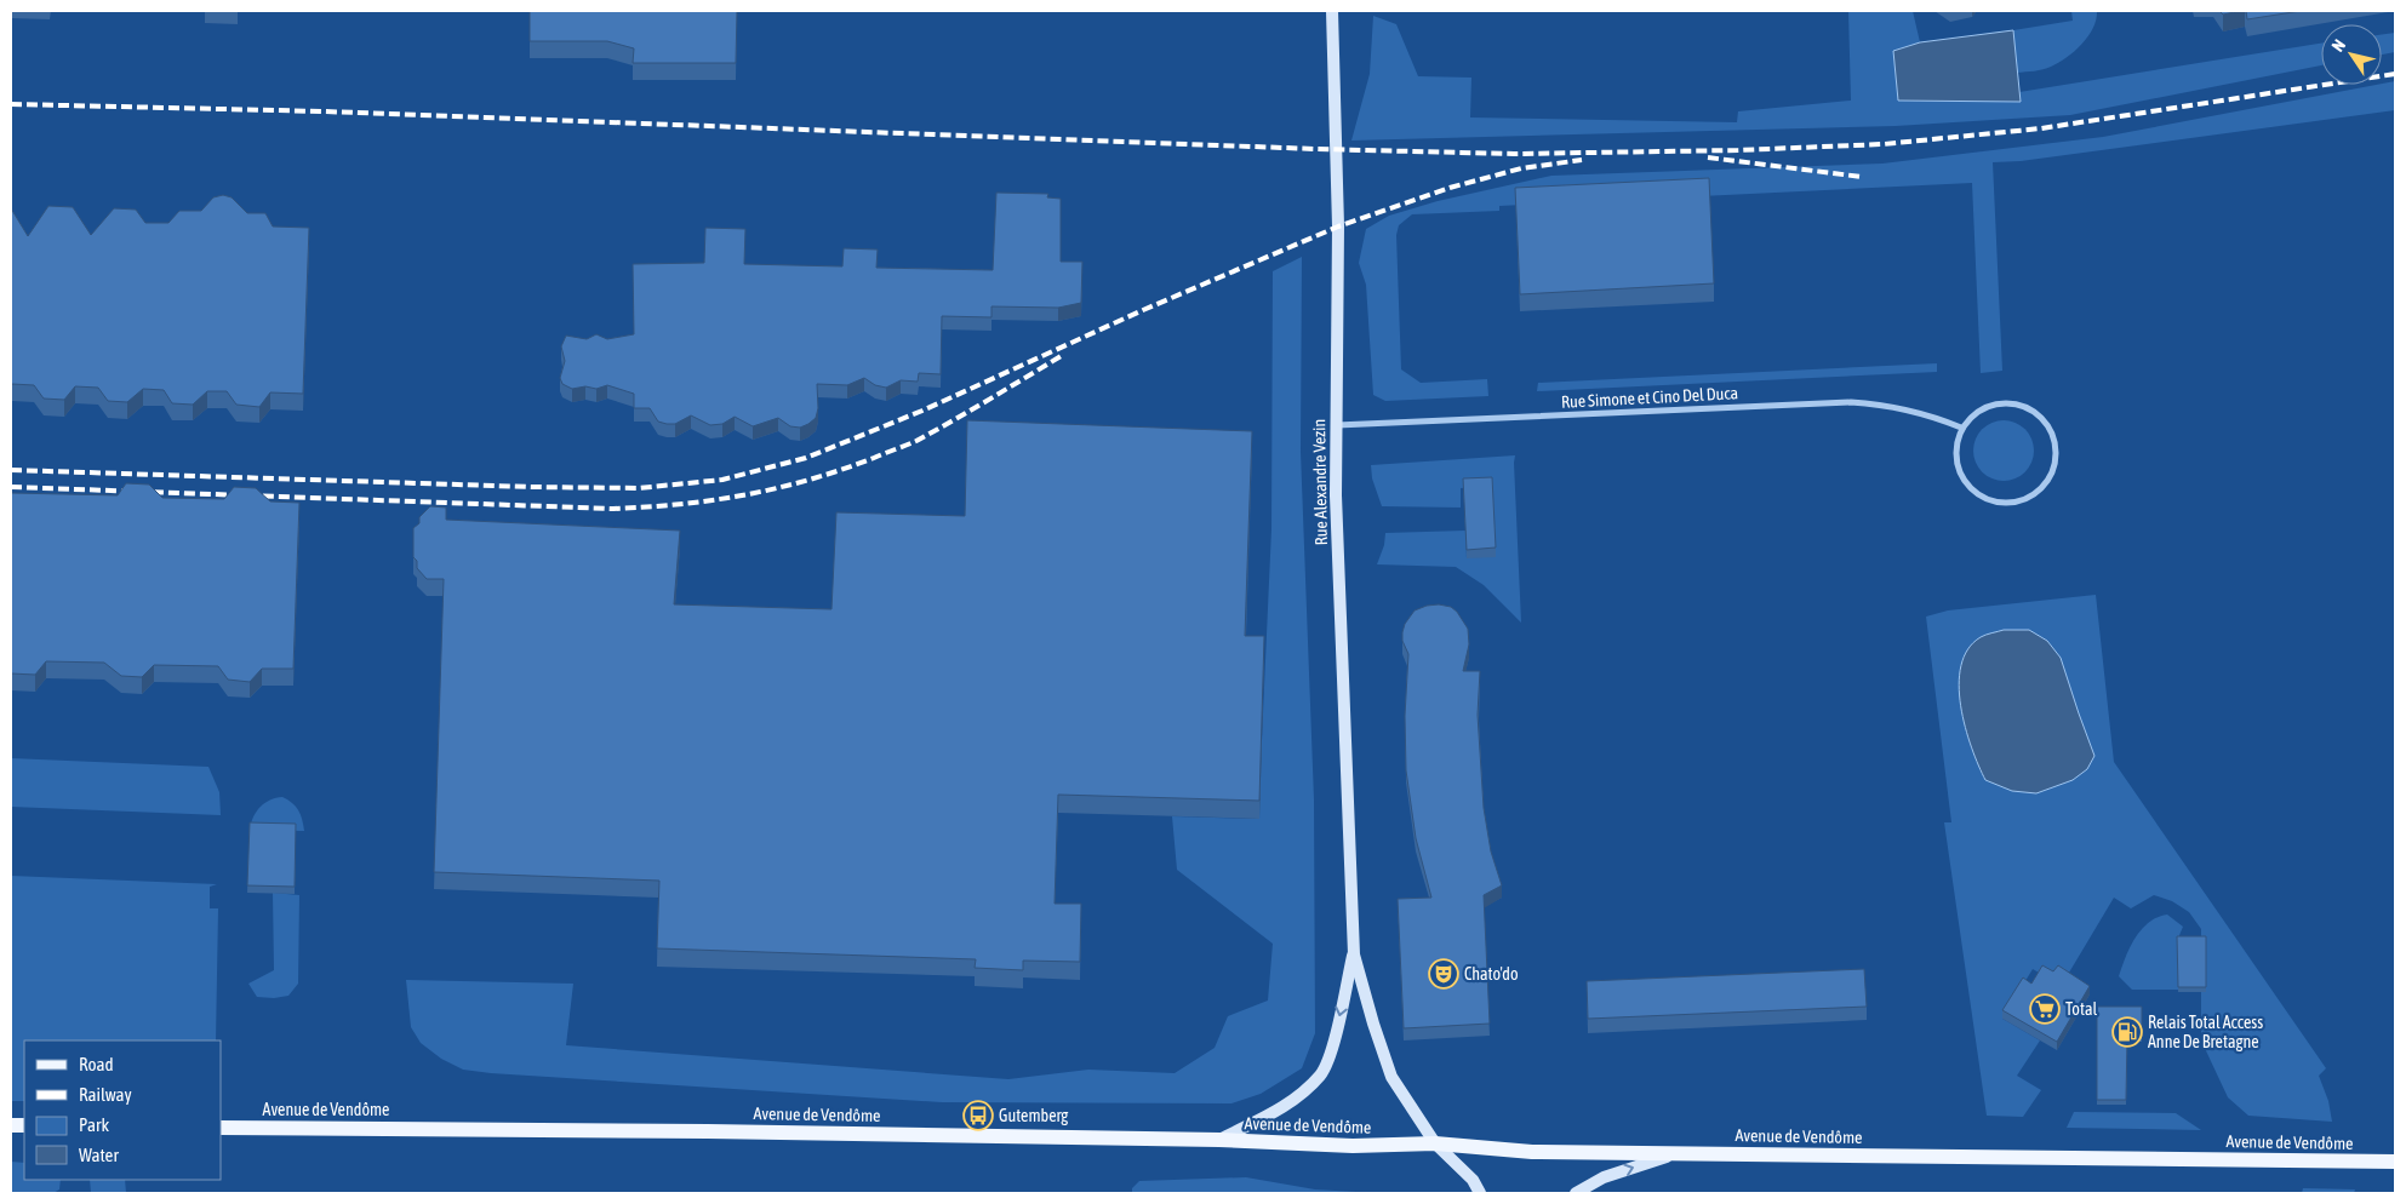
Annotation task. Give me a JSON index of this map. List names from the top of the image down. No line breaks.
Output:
{"streets":{"main road":["Avenue de Vendôme"],"street":["Rue Simone et Cino Del Duca","Rue Alexandre Vezin"]},"crossings":[["Rue Simone et Cino Del Duca","Rue Alexandre Vezin"],["Rue Alexandre Vezin","Avenue de Vendôme"]],"places":{"theatre":["Chato'do"],"supermarket":["Total"],"fuel station":["Relais Total Access Anne De Bretagne"],"bus stop":["Gutemberg"]},"legend":["Road","Railway","Park","Water"],"north":"top left"}
